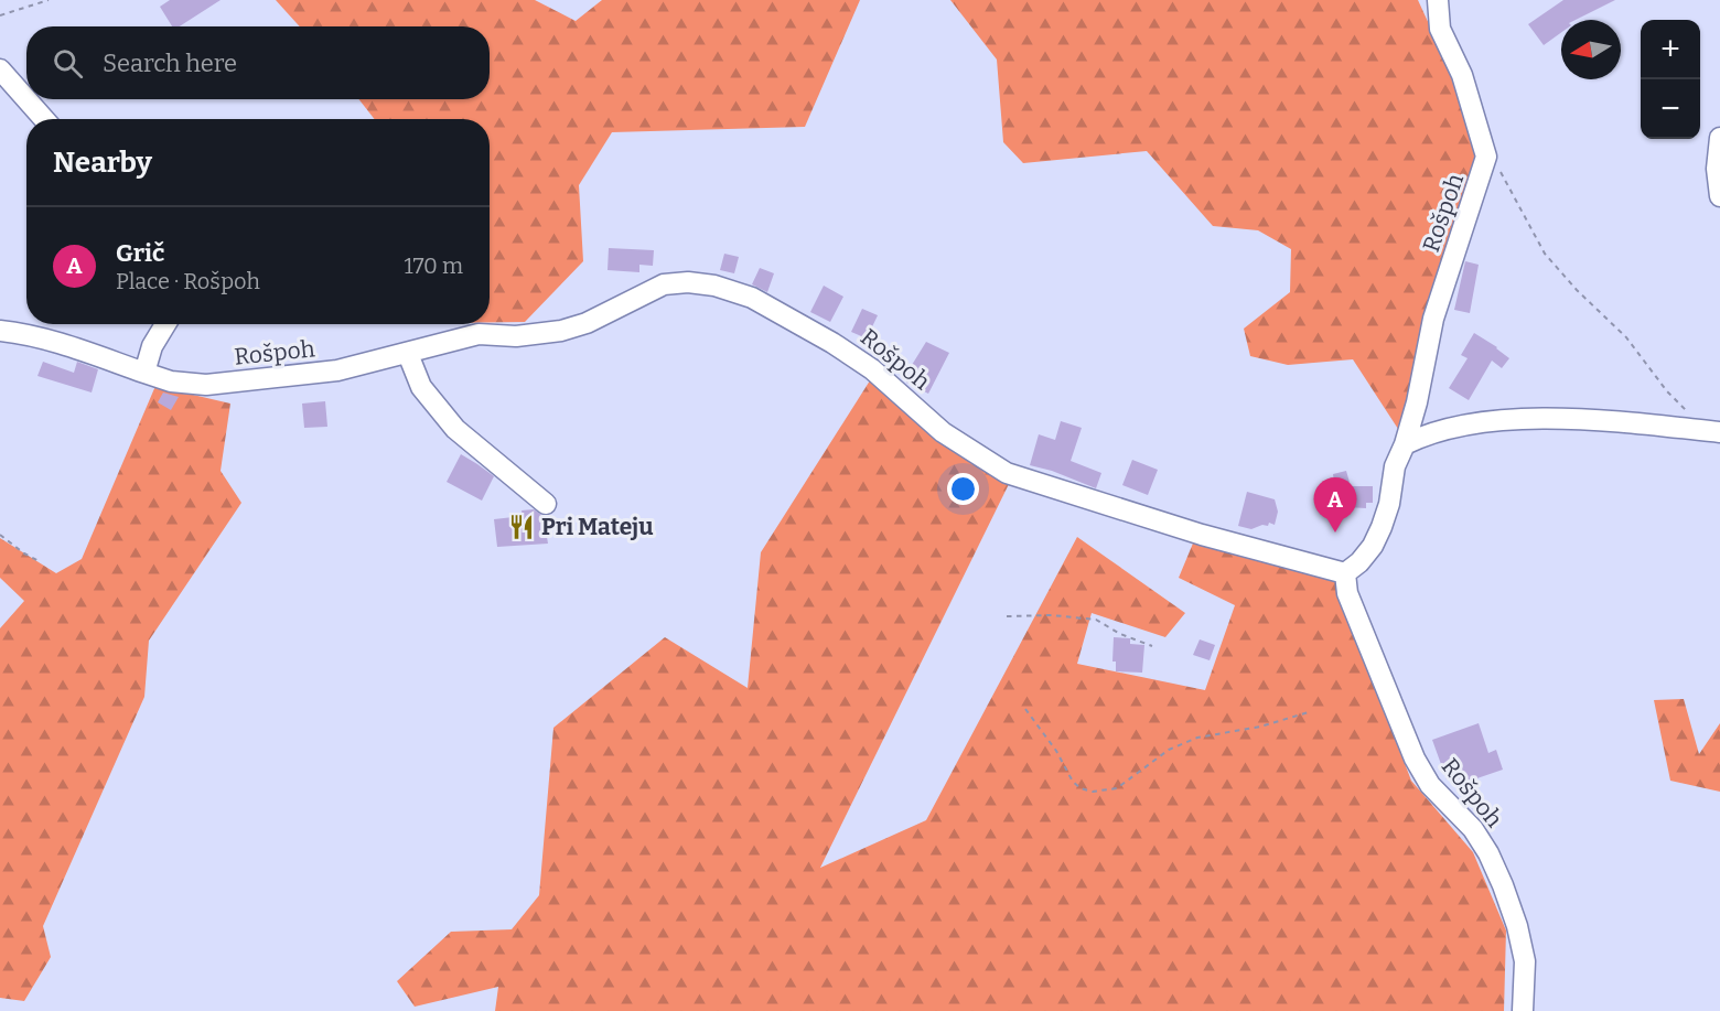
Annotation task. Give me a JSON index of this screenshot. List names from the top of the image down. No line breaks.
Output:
{"streets":{"street":["Rošpoh"]},"places":{"restaurant":["Pri Mateju"]},"north":"left","page":{"map_buttons":["+","−"],"search":"Search here","heading":"Nearby","list":[{"mark":"A","name":"Grič","note":"Place · Rošpoh","value":"170 m"}],"pins":"A"}}
